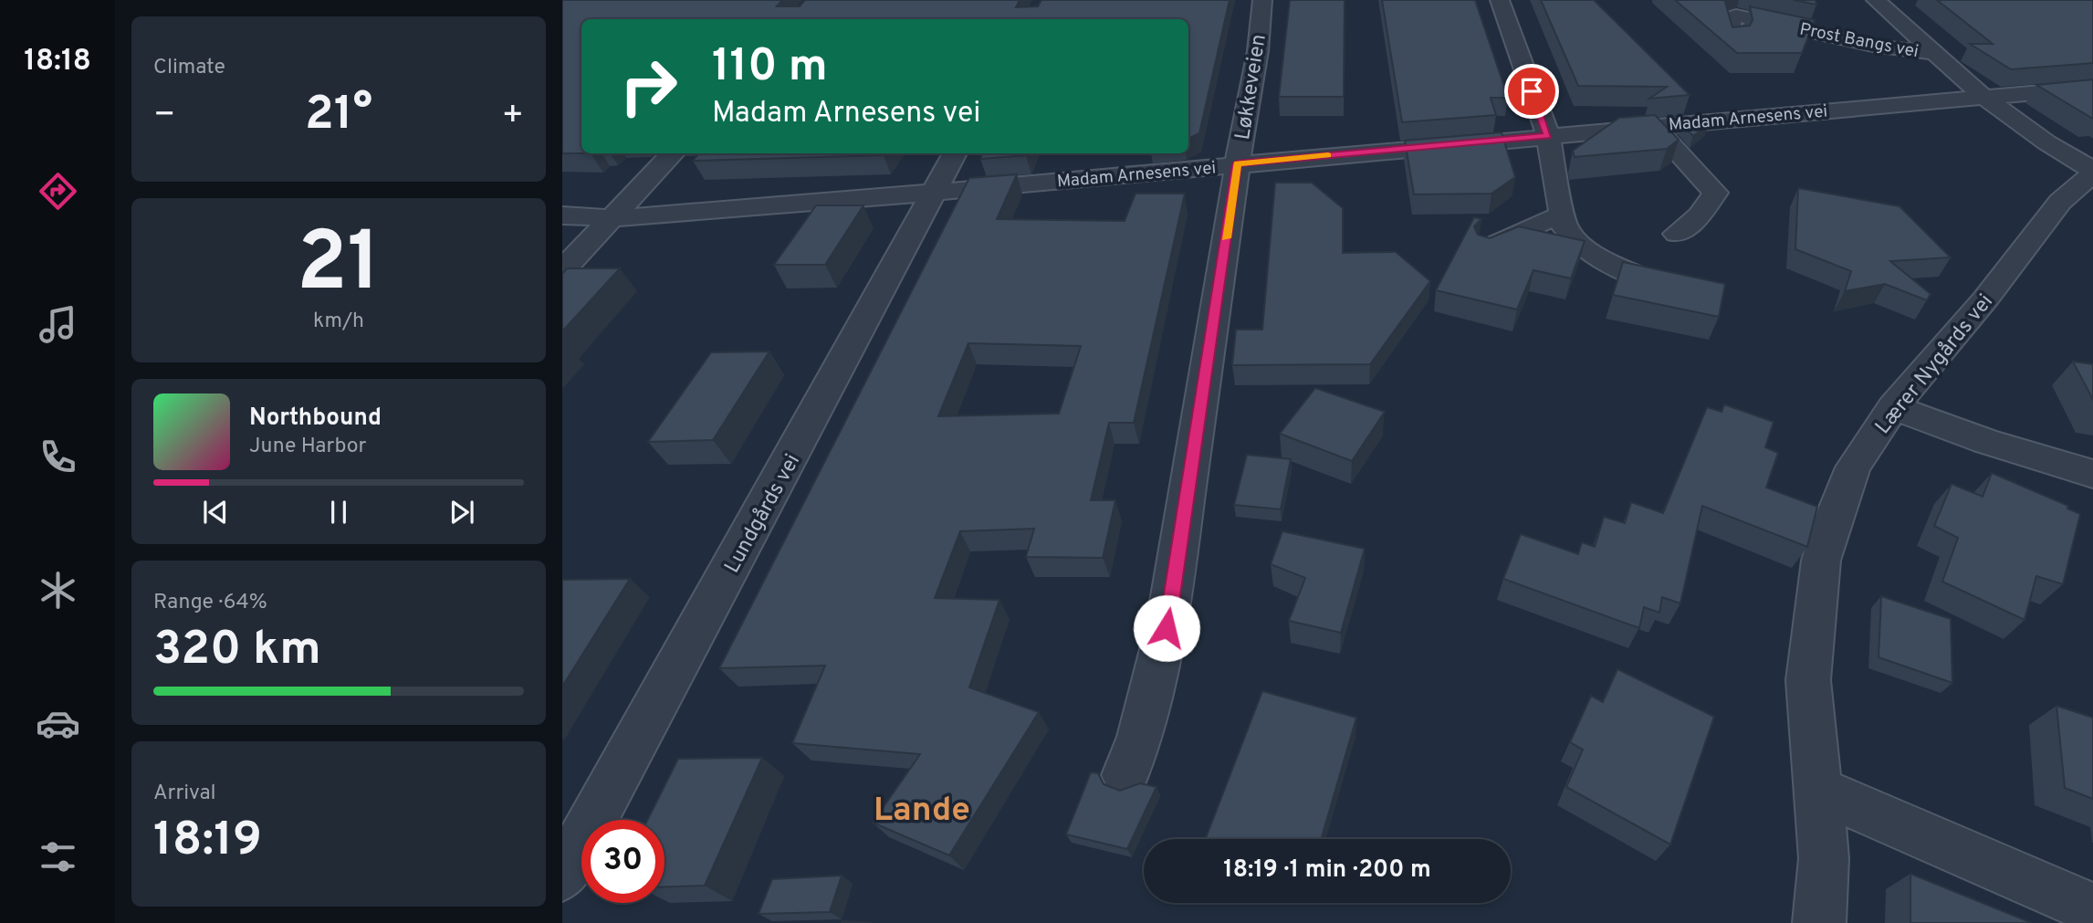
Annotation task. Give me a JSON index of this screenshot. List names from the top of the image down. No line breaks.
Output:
{"streets":{"street":["Prost Bangs vei","Løkkeveien","Madam Arnesens vei","Lærer Nygårds vei","Lundgårds vei"]},"crossings":[["Prost Bangs vei","Madam Arnesens vei"],["Prost Bangs vei","Lærer Nygårds vei"],["Løkkeveien","Madam Arnesens vei"],["Madam Arnesens vei","Lundgårds vei"]],"districts":["Lande"],"page":{"tabs":"18:18","tile":["Climate",["21","km/h"],["Range · 64%","320 km"],["Arrival","18:19"]],"turn":["110 m","Madam Arnesens vei"],"heat":["−","21°","+"],"song":["Northbound","June Harbor"],"limit":"30","trip":"18:19 · 1 min · 200 m"}}
